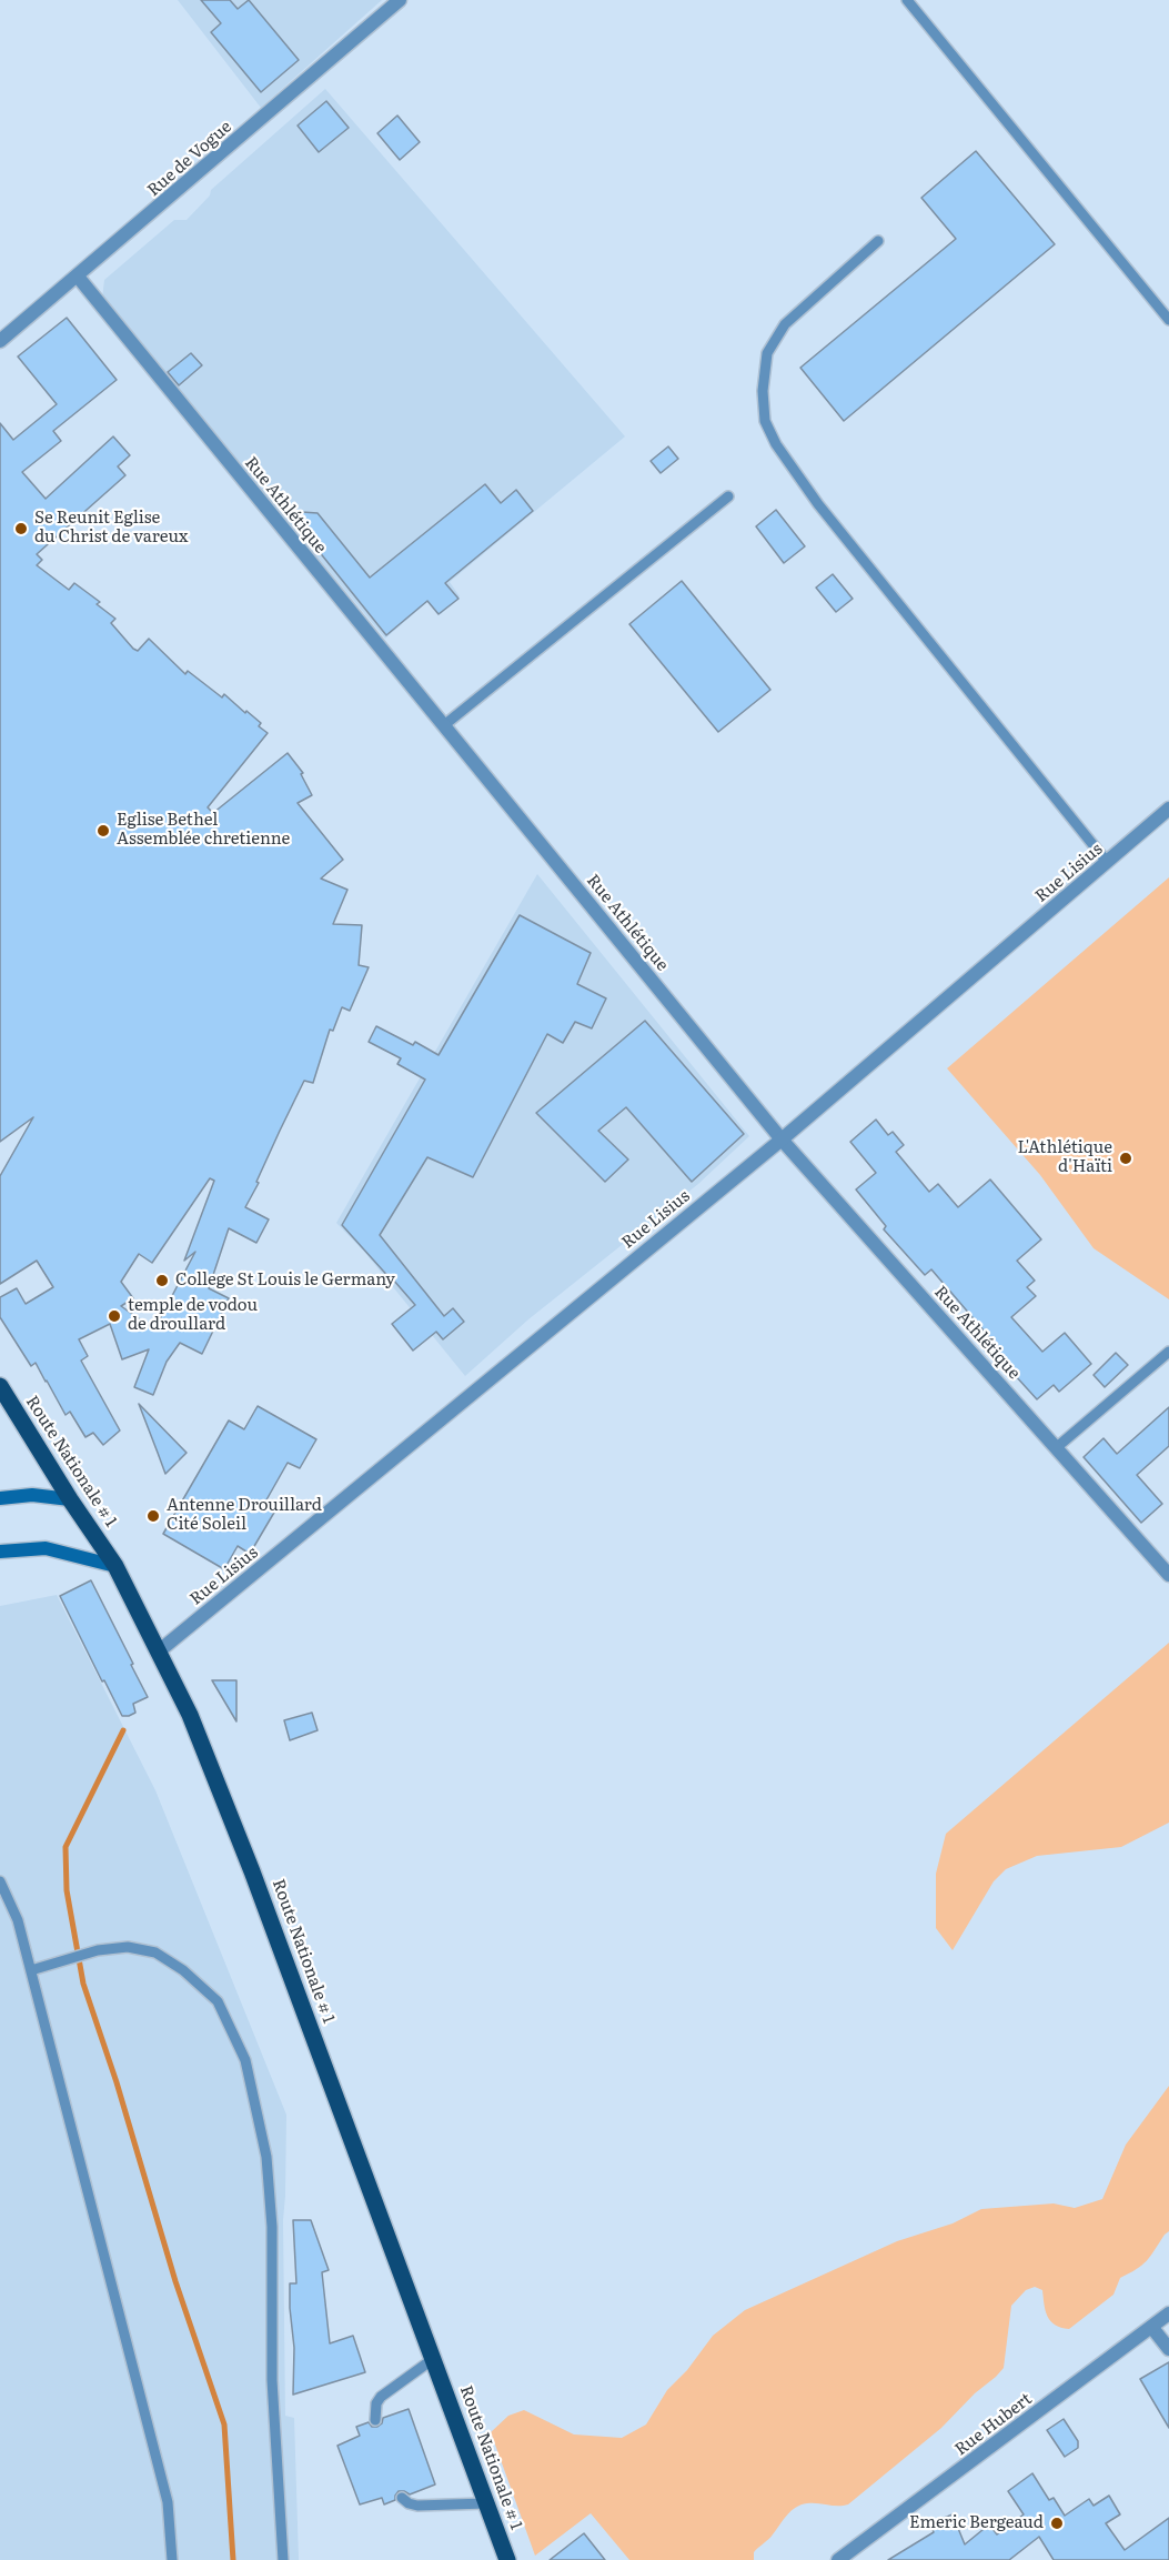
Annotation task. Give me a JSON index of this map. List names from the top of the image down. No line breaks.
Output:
{"streets":{"main road":["Route Nationale # 1"],"street":["Rue de Vogue","Rue Athlétique","Rue Lisius","Rue Hubert"]},"crossings":[["Rue de Vogue","Rue Athlétique"],["Rue Athlétique","Rue Lisius"],["Rue Lisius","Route Nationale # 1"]],"places":["Se Reunit Eglise du Christ de vareux","Eglise Bethel Assemblée chretienne","L'Athlétique d'Haïti","College St Louis le Germany","temple de vodou de droullard","Antenne Drouillard Cité Soleil","Emeric Bergeaud"]}
